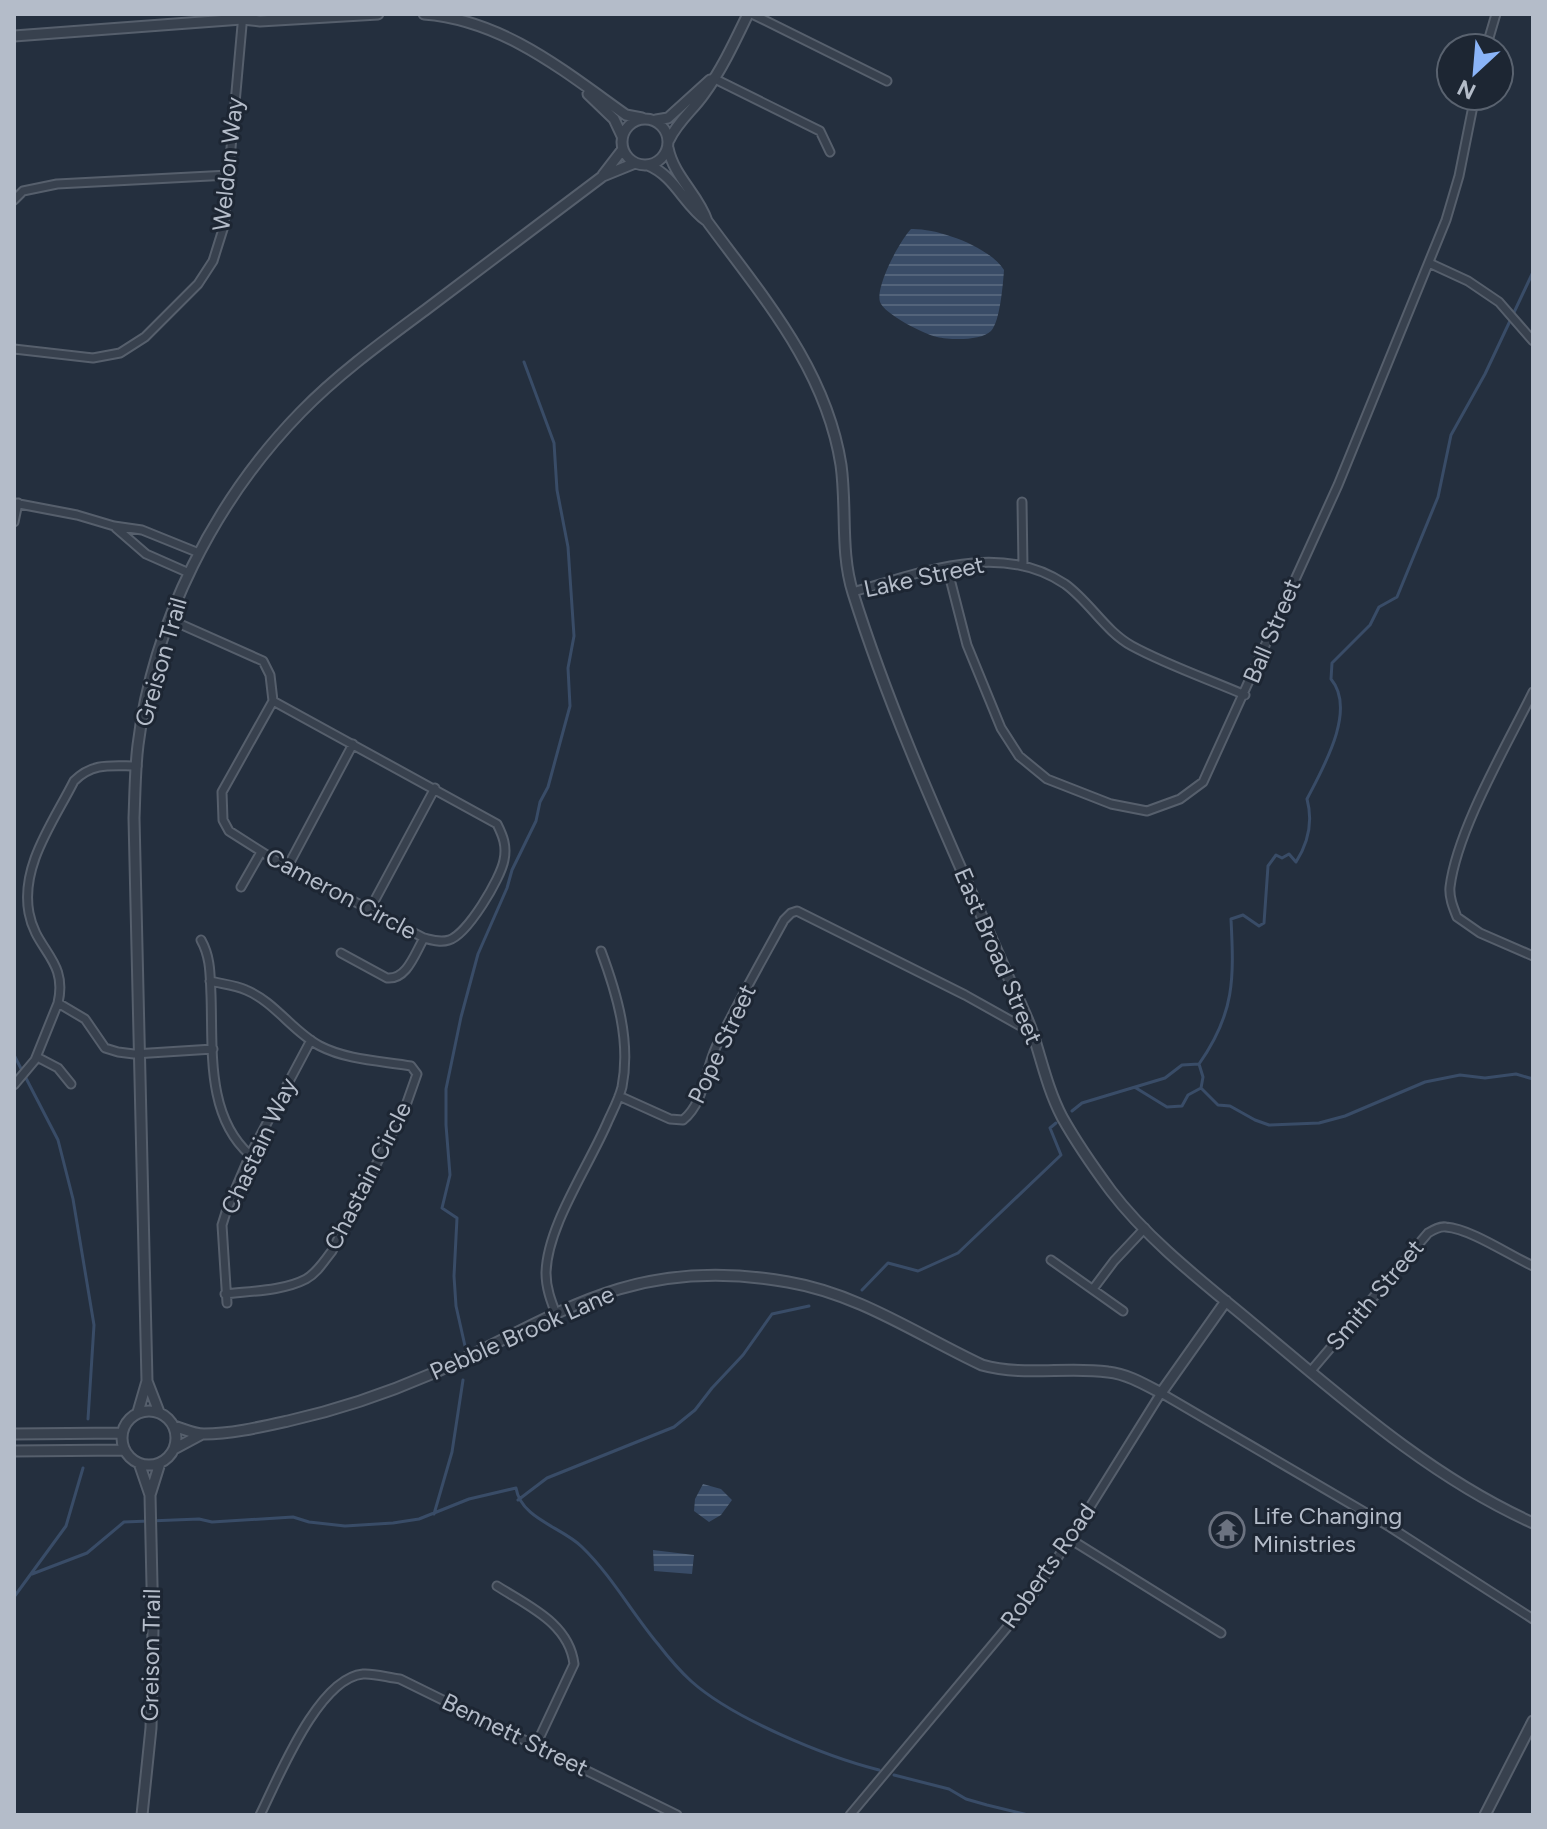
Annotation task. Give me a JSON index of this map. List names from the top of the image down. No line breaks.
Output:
{"streets":{"street":["Weldon Way","Lake Street","Ball Street","Greison Trail","Cameron Circle","East Broad Street","Pope Street","Chastain Way","Chastain Circle","Smith Street","Pebble Brook Lane","Roberts Road","Bennett Street"]},"crossings":[["Lake Street","Ball Street"],["Lake Street","East Broad Street"],["Greison Trail","East Broad Street"],["Greison Trail","Pebble Brook Lane"],["East Broad Street","Pope Street"],["East Broad Street","Smith Street"],["East Broad Street","Roberts Road"],["Chastain Way","Chastain Circle"],["Pebble Brook Lane","Roberts Road"]],"places":{"temple":["Life Changing Ministries"]},"north":"bottom left"}
